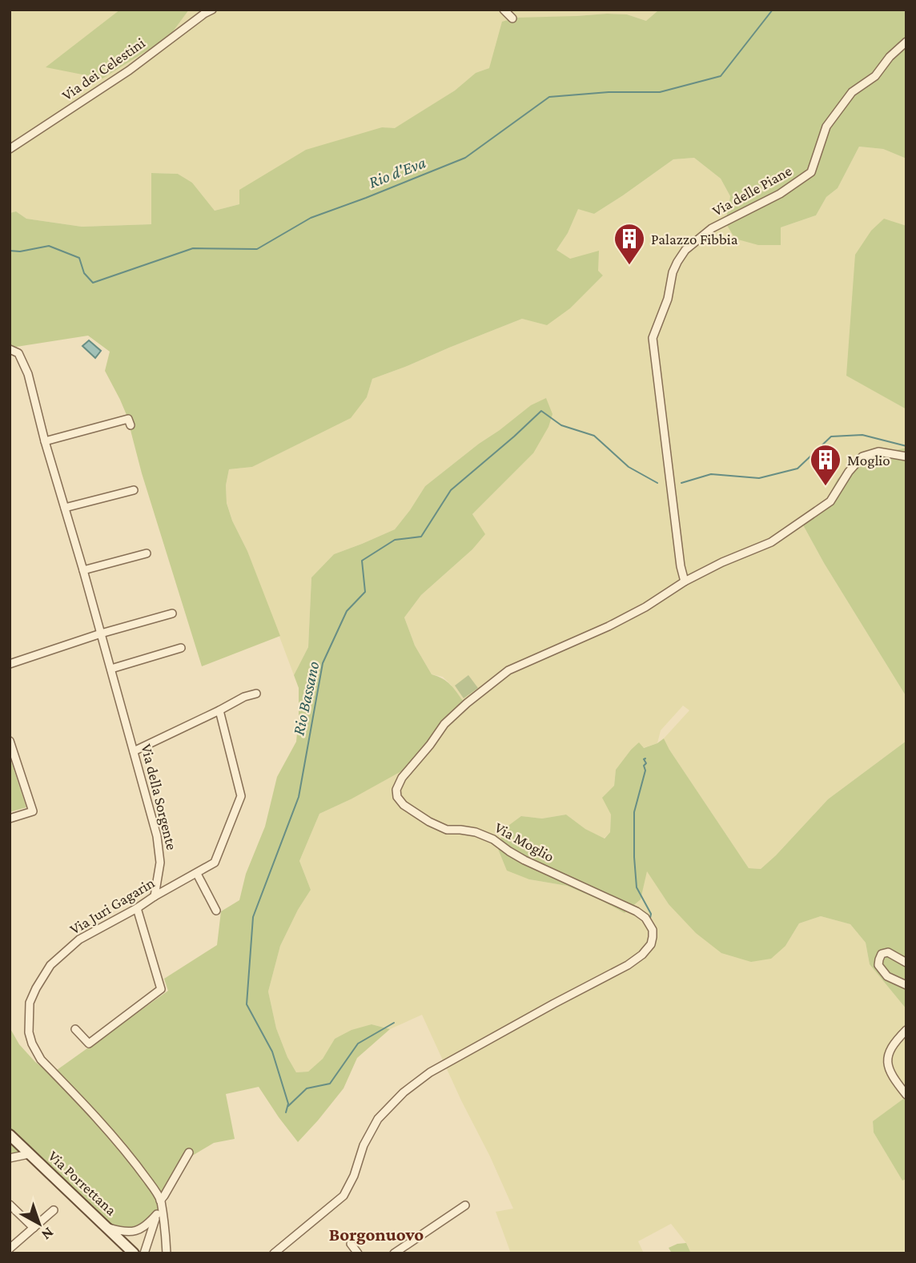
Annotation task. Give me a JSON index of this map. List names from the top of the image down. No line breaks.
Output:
{"streets":{"main road":["Via Porrettana"],"street":["Via dei Celestini","Via delle Piane","Via della Sorgente","Via Moglio","Via Juri Gagarin"]},"crossings":[["Via delle Piane","Via Moglio"],["Via della Sorgente","Via Juri Gagarin"]],"districts":["Borgonuovo"],"water":["Rio d'Eva","Rio Bassano"],"places":{"building":["Palazzo Fibbia","Moglio"]},"north":"bottom right"}
